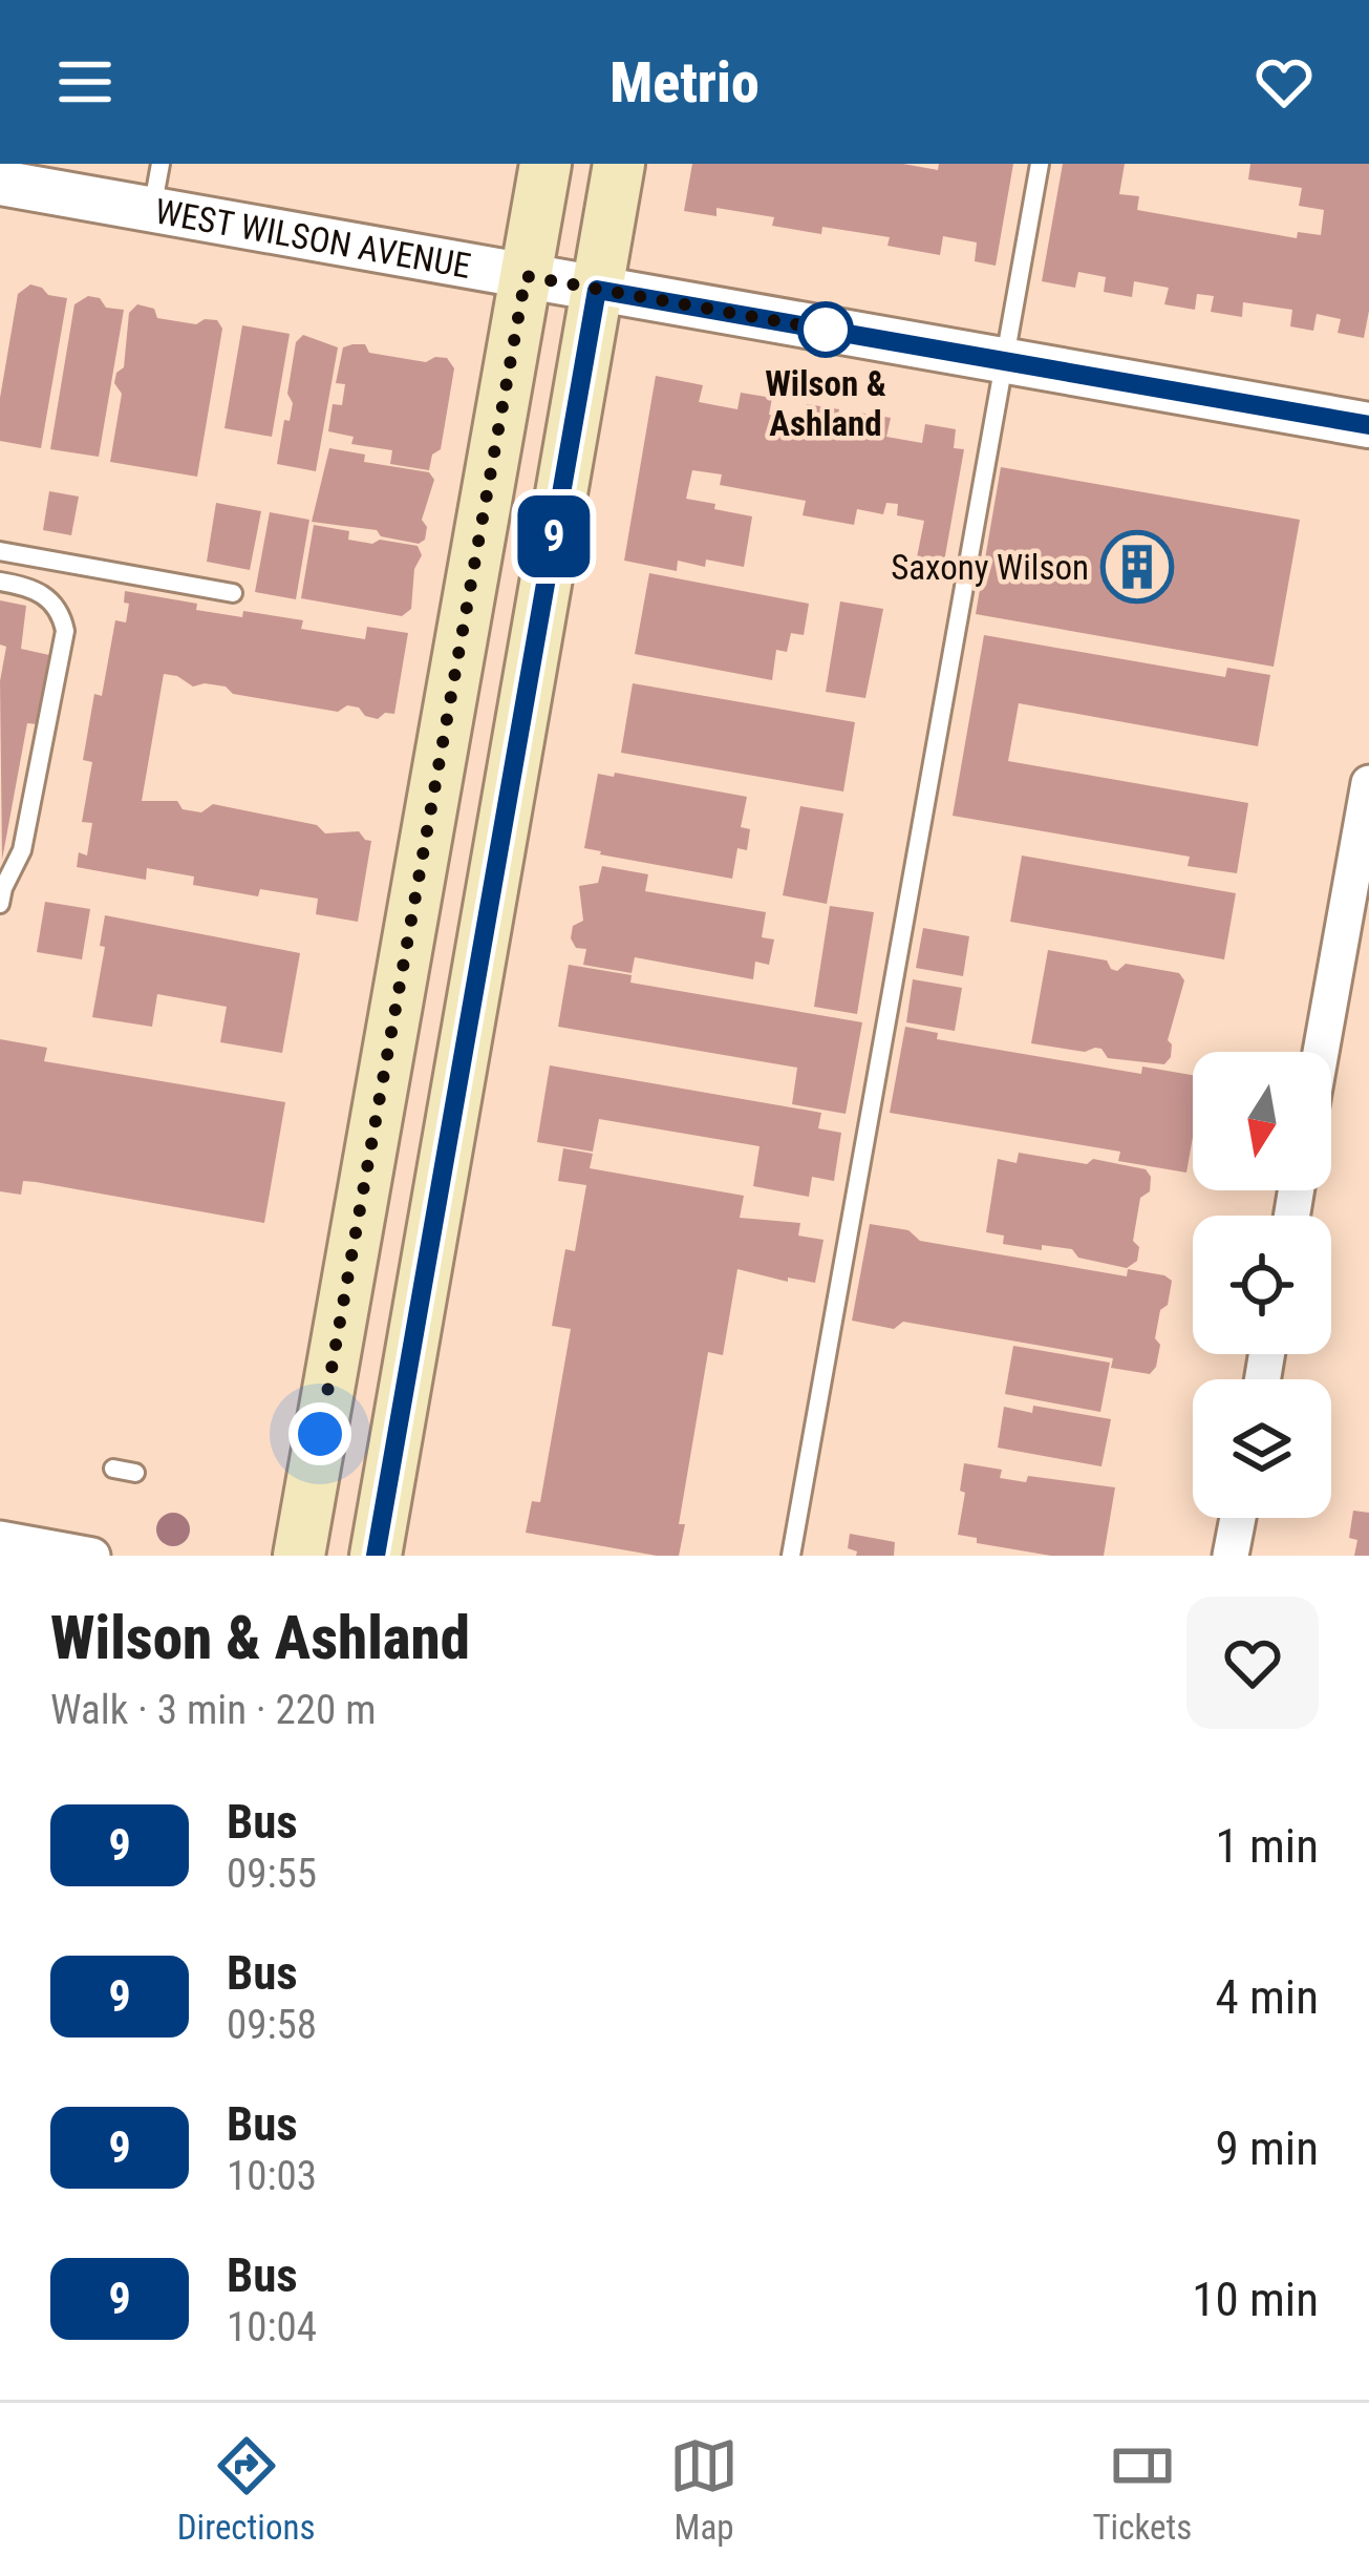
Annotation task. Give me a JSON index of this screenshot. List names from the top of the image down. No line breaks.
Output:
{"streets":{"street":["WEST WILSON AVENUE"]},"places":{"other":["Wilson & Ashland"],"building":["Saxony Wilson"]},"lines":["bus line 9"],"north":"bottom","page":{"header":"Metrio","on_map":"9","heading":["Wilson & Ashland","Walk · 3 min · 220 m"],"list":[{"mark":"9","name":"Bus","note":"09:55","value":"1 min"},{"mark":"9","name":"Bus","note":"09:58","value":"4 min"},{"mark":"9","name":"Bus","note":"10:03","value":"9 min"},{"mark":"9","name":"Bus","note":"10:04","value":"10 min"}],"tabs":["Directions","Map","Tickets"]}}
